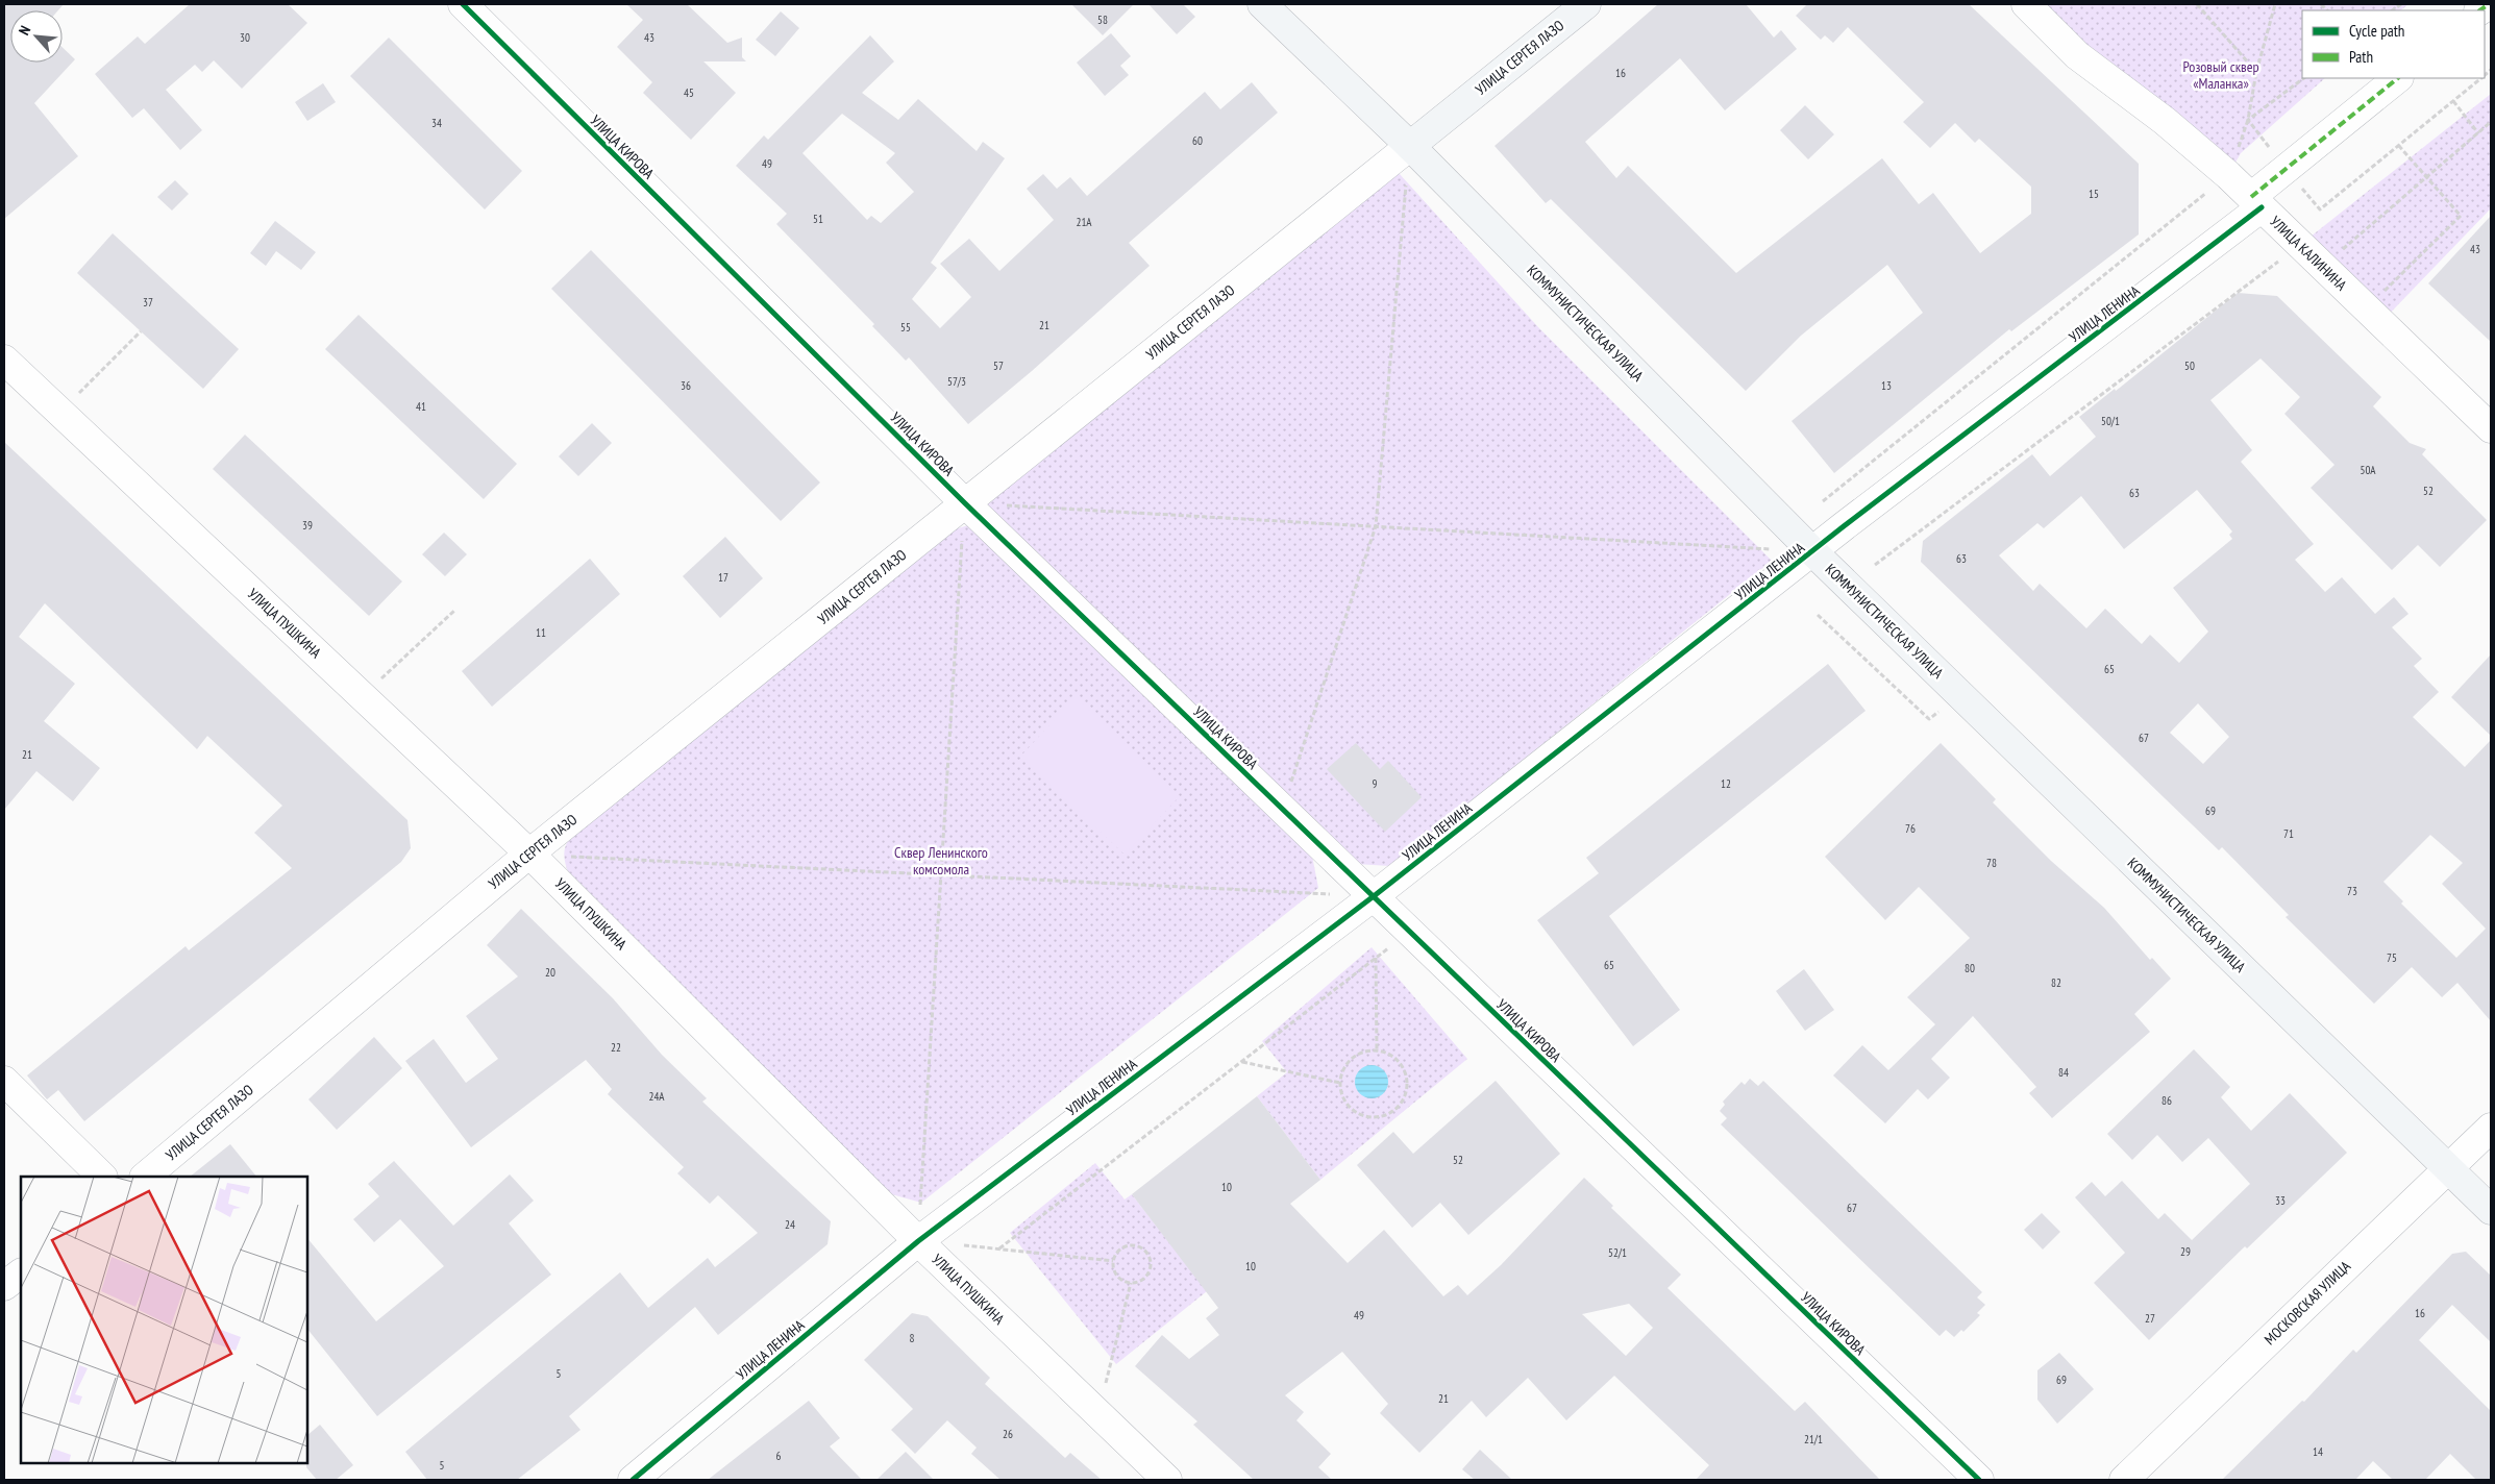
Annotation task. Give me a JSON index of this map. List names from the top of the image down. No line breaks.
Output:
{"streets":{"main road":["УЛИЦА СЕРГЕЯ ЛАЗО","КОММУНИСТИЧЕСКАЯ УЛИЦА"],"street":["УЛИЦА КИРОВА","УЛИЦА КАЛИНИНА","УЛИЦА ЛЕНИНА","УЛИЦА ПУШКИНА","МОСКОВСКАЯ УЛИЦА"]},"crossings":[["УЛИЦА СЕРГЕЯ ЛАЗО","УЛИЦА КИРОВА"],["УЛИЦА СЕРГЕЯ ЛАЗО","КОММУНИСТИЧЕСКАЯ УЛИЦА"],["УЛИЦА СЕРГЕЯ ЛАЗО","УЛИЦА ПУШКИНА"],["УЛИЦА КИРОВА","УЛИЦА ЛЕНИНА"],["УЛИЦА КАЛИНИНА","УЛИЦА ЛЕНИНА"],["УЛИЦА ЛЕНИНА","КОММУНИСТИЧЕСКАЯ УЛИЦА"],["УЛИЦА ЛЕНИНА","УЛИЦА ПУШКИНА"],["КОММУНИСТИЧЕСКАЯ УЛИЦА","МОСКОВСКАЯ УЛИЦА"]],"parks":["Розовый сквер «Маланка»","Сквер Ленинского комсомола"],"house_numbers":["58","30","43","16","45","34","60","49","15","51","21А","43","37","21","55","57","50","57/3","36","13","41","50/1","50A","52","63","39","63","17","11","65","67","21","9","12","69","76","71","78","73","75","65","80","20","82","22","84","24А","86","52","10","33","67","24","29","52/1","10","16","49","27","8","5","69","21","26","21/1","14","6","5"],"legend":["Cycle path","Path"],"north":"top left"}
